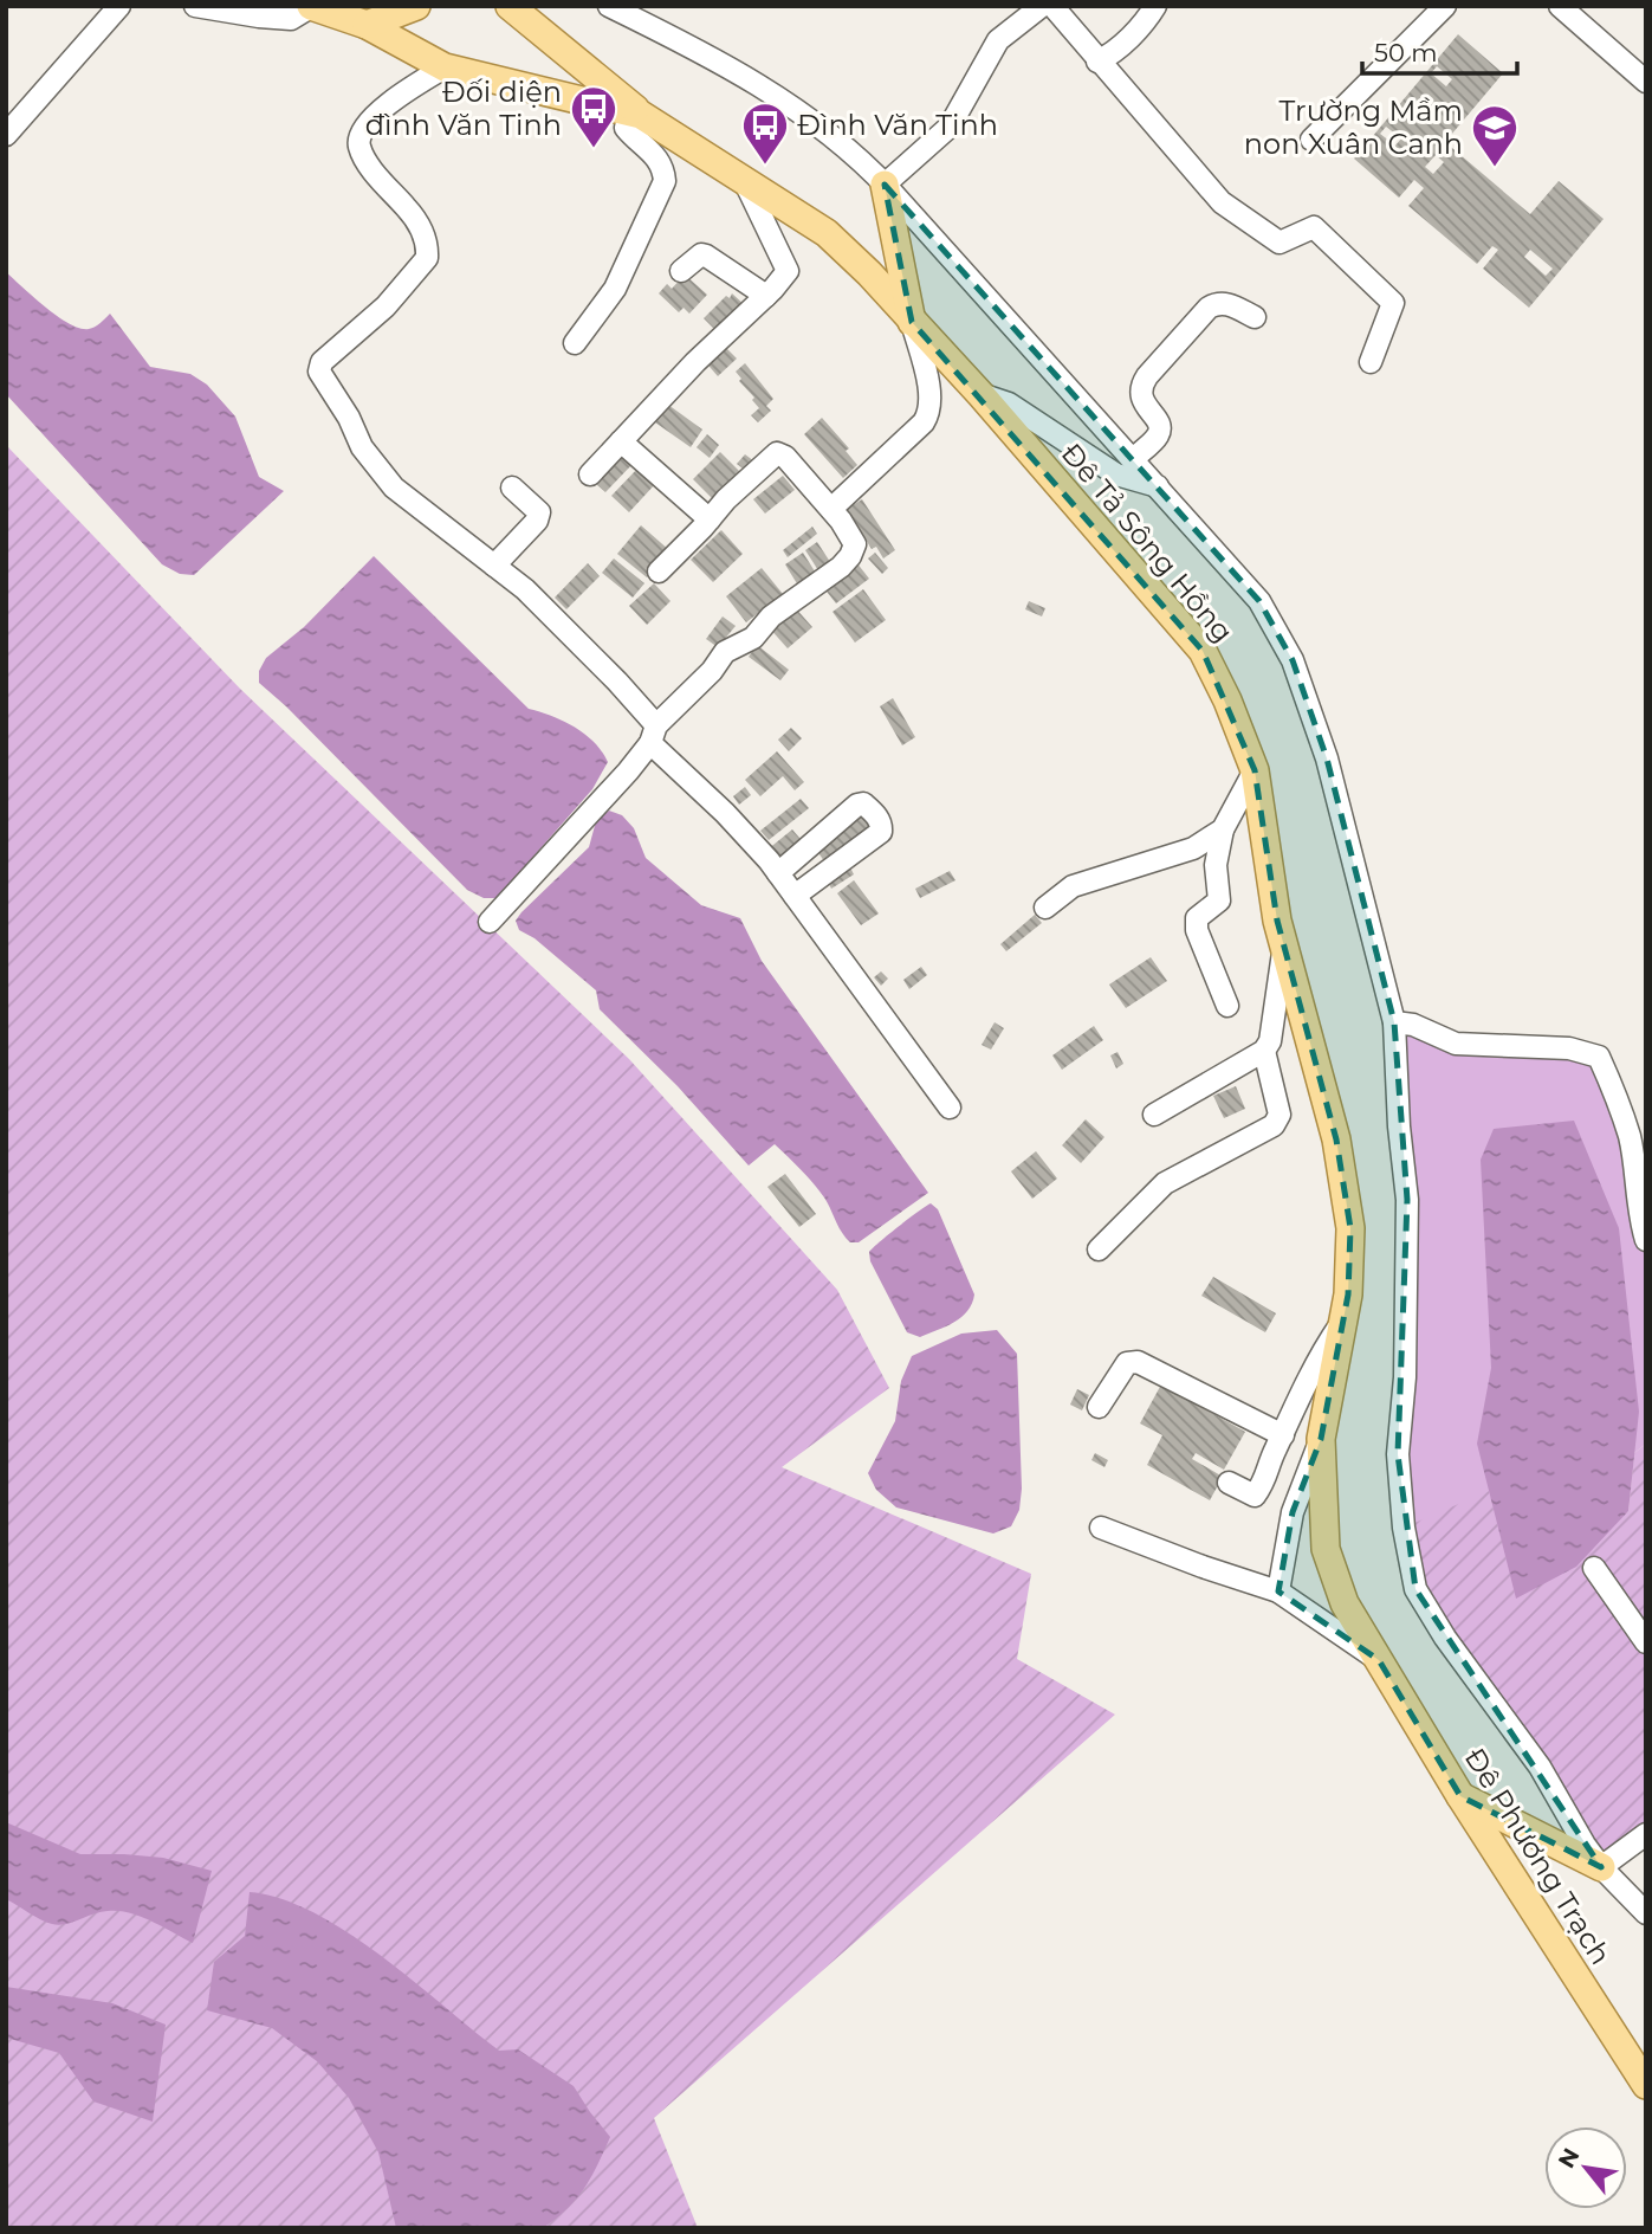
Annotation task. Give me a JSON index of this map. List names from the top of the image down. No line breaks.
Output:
{"streets":{"main road":["Đê Tả Sông Hồng","Đê Phương Trạch"]},"crossings":[["Đê Tả Sông Hồng","Đê Phương Trạch"]],"places":{"bus stop":["Đối diện đình Văn Tinh","Đình Văn Tinh"],"school or university":["Trường Mầm non Xuân Canh"]},"scale_bar":"50 m","north":"top left"}
